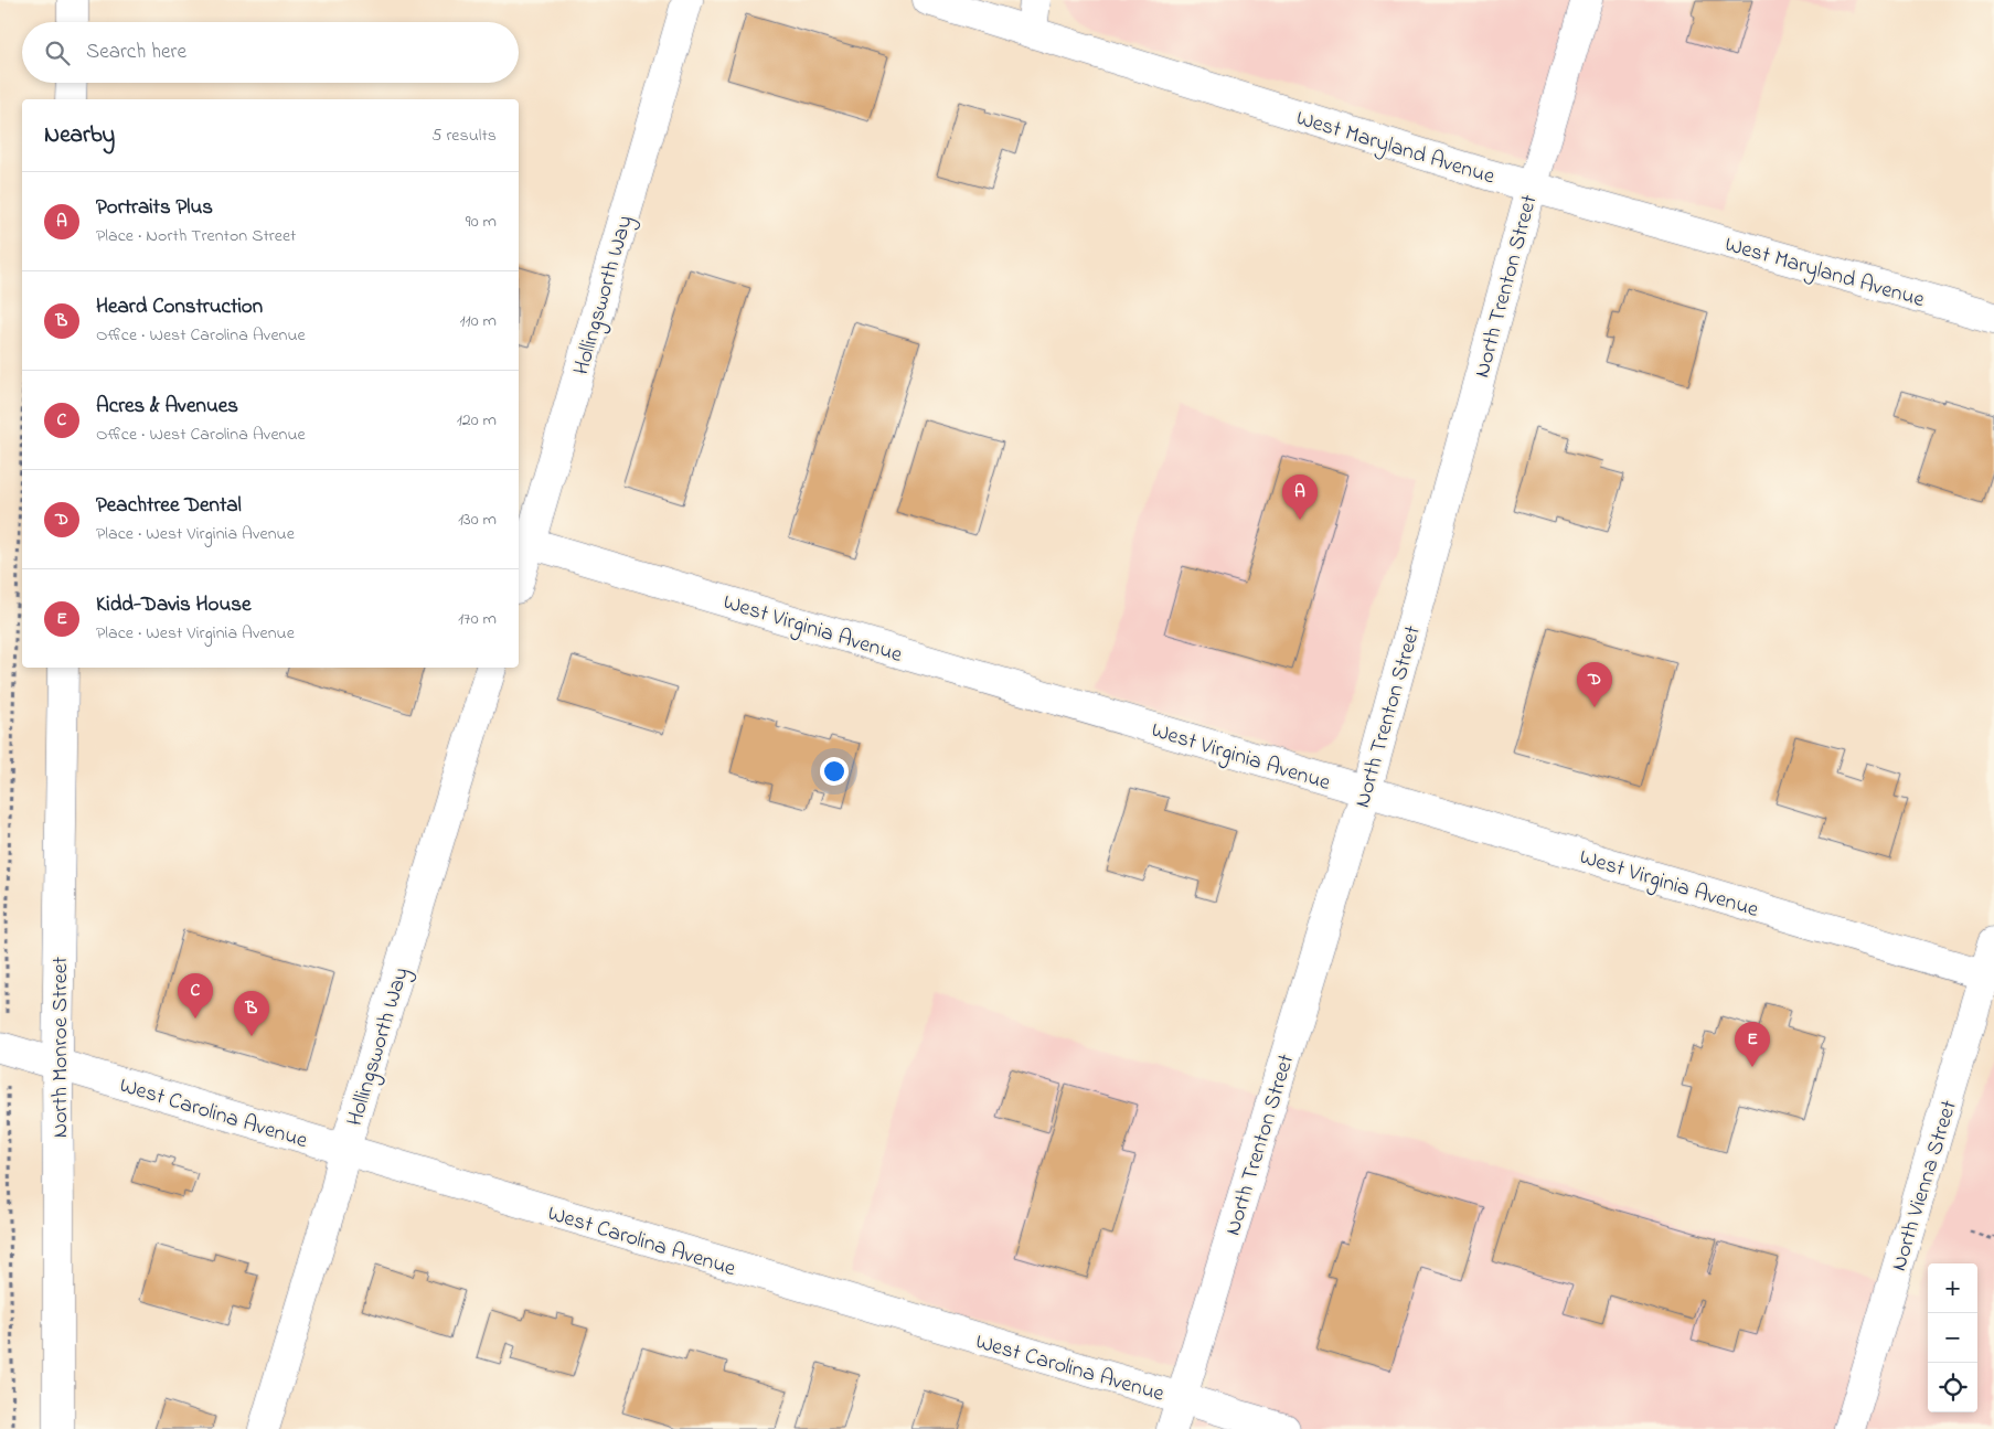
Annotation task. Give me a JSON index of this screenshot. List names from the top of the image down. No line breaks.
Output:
{"streets":{"main road":["West Maryland Avenue","North Trenton Street","Hollingsworth Way","West Virginia Avenue","North Monroe Street","West Carolina Avenue","North Vienna Street"]},"crossings":[["West Maryland Avenue","North Trenton Street"],["North Trenton Street","West Virginia Avenue"],["North Trenton Street","West Carolina Avenue"],["Hollingsworth Way","West Virginia Avenue"],["Hollingsworth Way","West Carolina Avenue"],["West Virginia Avenue","North Vienna Street"],["North Monroe Street","West Carolina Avenue"]],"page":{"search":"Search here","heading":["Nearby","5 results"],"list":[{"mark":"A","name":"Portraits Plus","note":"Place · North Trenton Street","value":"90 m"},{"mark":"B","name":"Heard Construction","note":"Office · West Carolina Avenue","value":"110 m"},{"mark":"C","name":"Acres & Avenues","note":"Office · West Carolina Avenue","value":"120 m"},{"mark":"D","name":"Peachtree Dental","note":"Place · West Virginia Avenue","value":"130 m"},{"mark":"E","name":"Kidd-Davis House","note":"Place · West Virginia Avenue","value":"170 m"}],"pins":["A","D","C","B","E"],"map_buttons":["+","−"]}}
